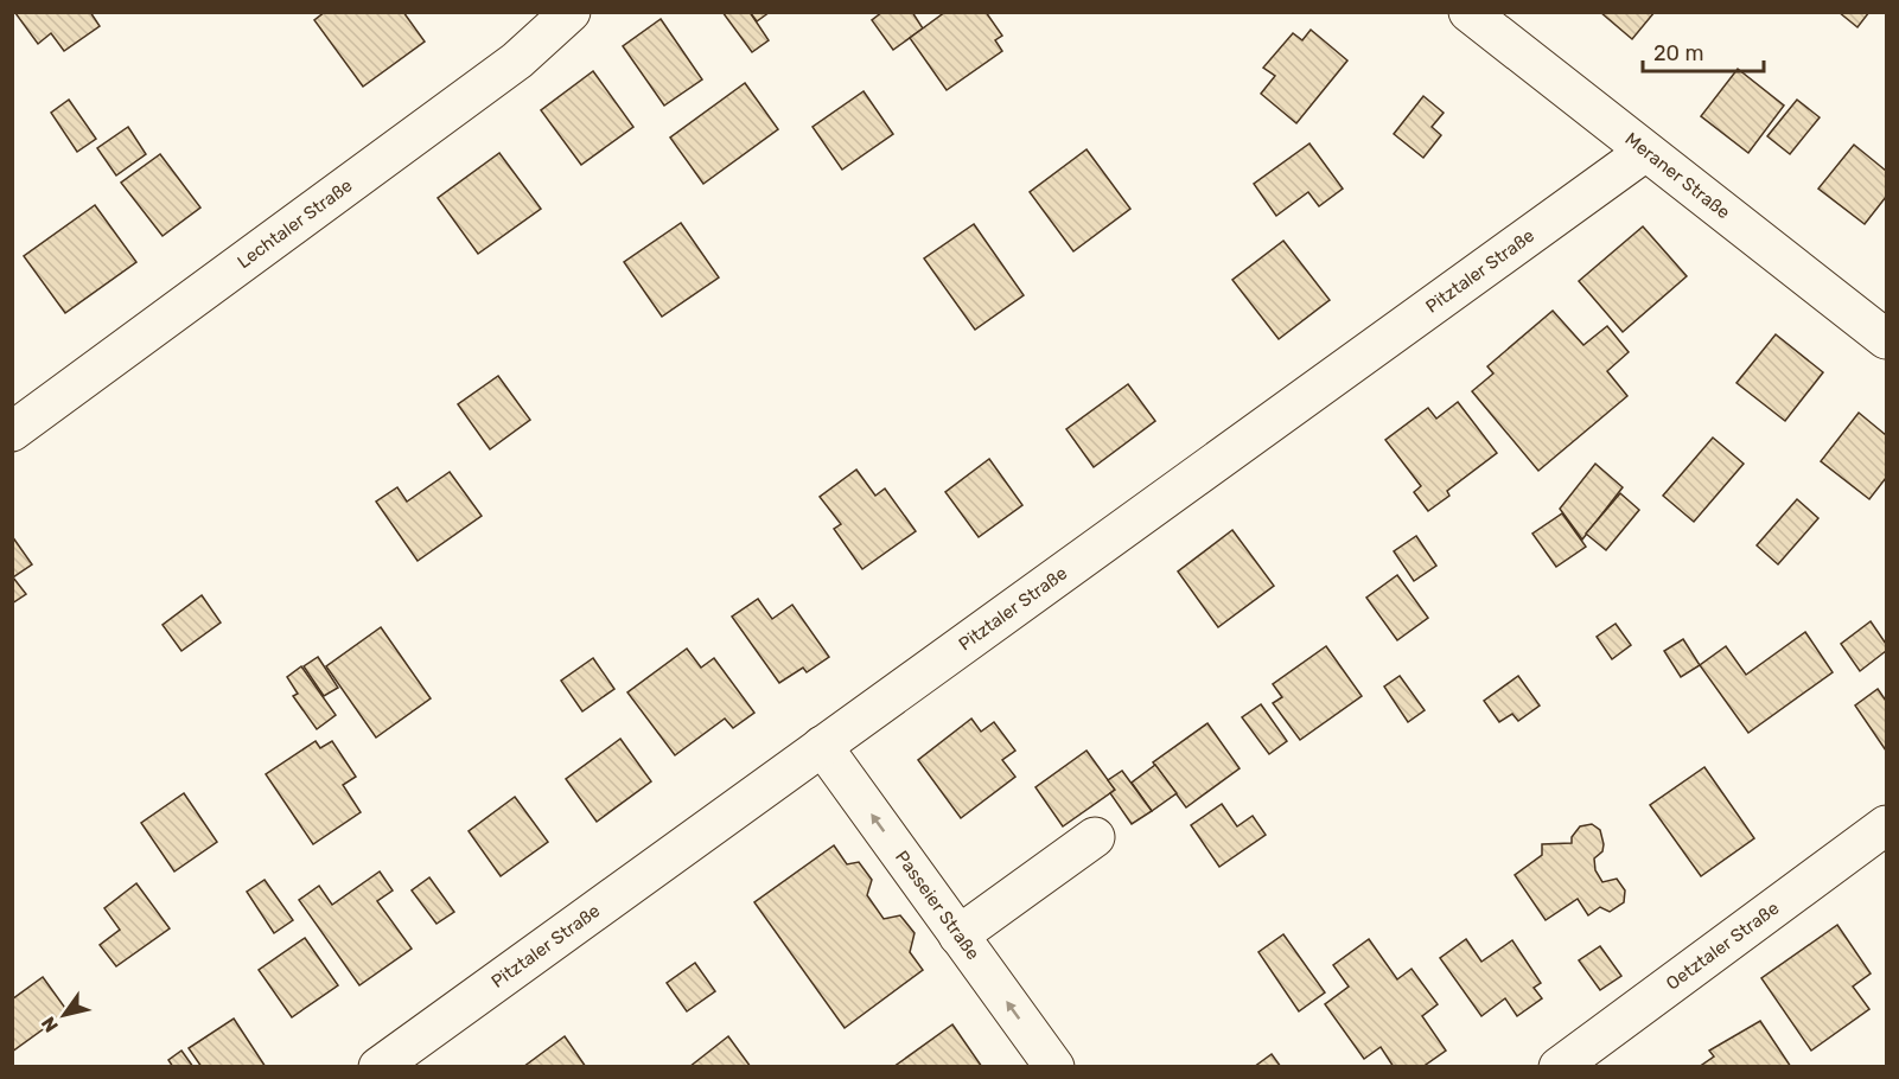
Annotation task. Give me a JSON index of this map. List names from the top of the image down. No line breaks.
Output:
{"streets":{"street":["Meraner Straße","Lechtaler Straße","Pitztaler Straße","Passeier Straße","Oetztaler Straße"]},"crossings":[["Meraner Straße","Pitztaler Straße"],["Pitztaler Straße","Passeier Straße"]],"one_way":["Passeier Straße"],"scale_bar":"20 m","north":"bottom left"}
